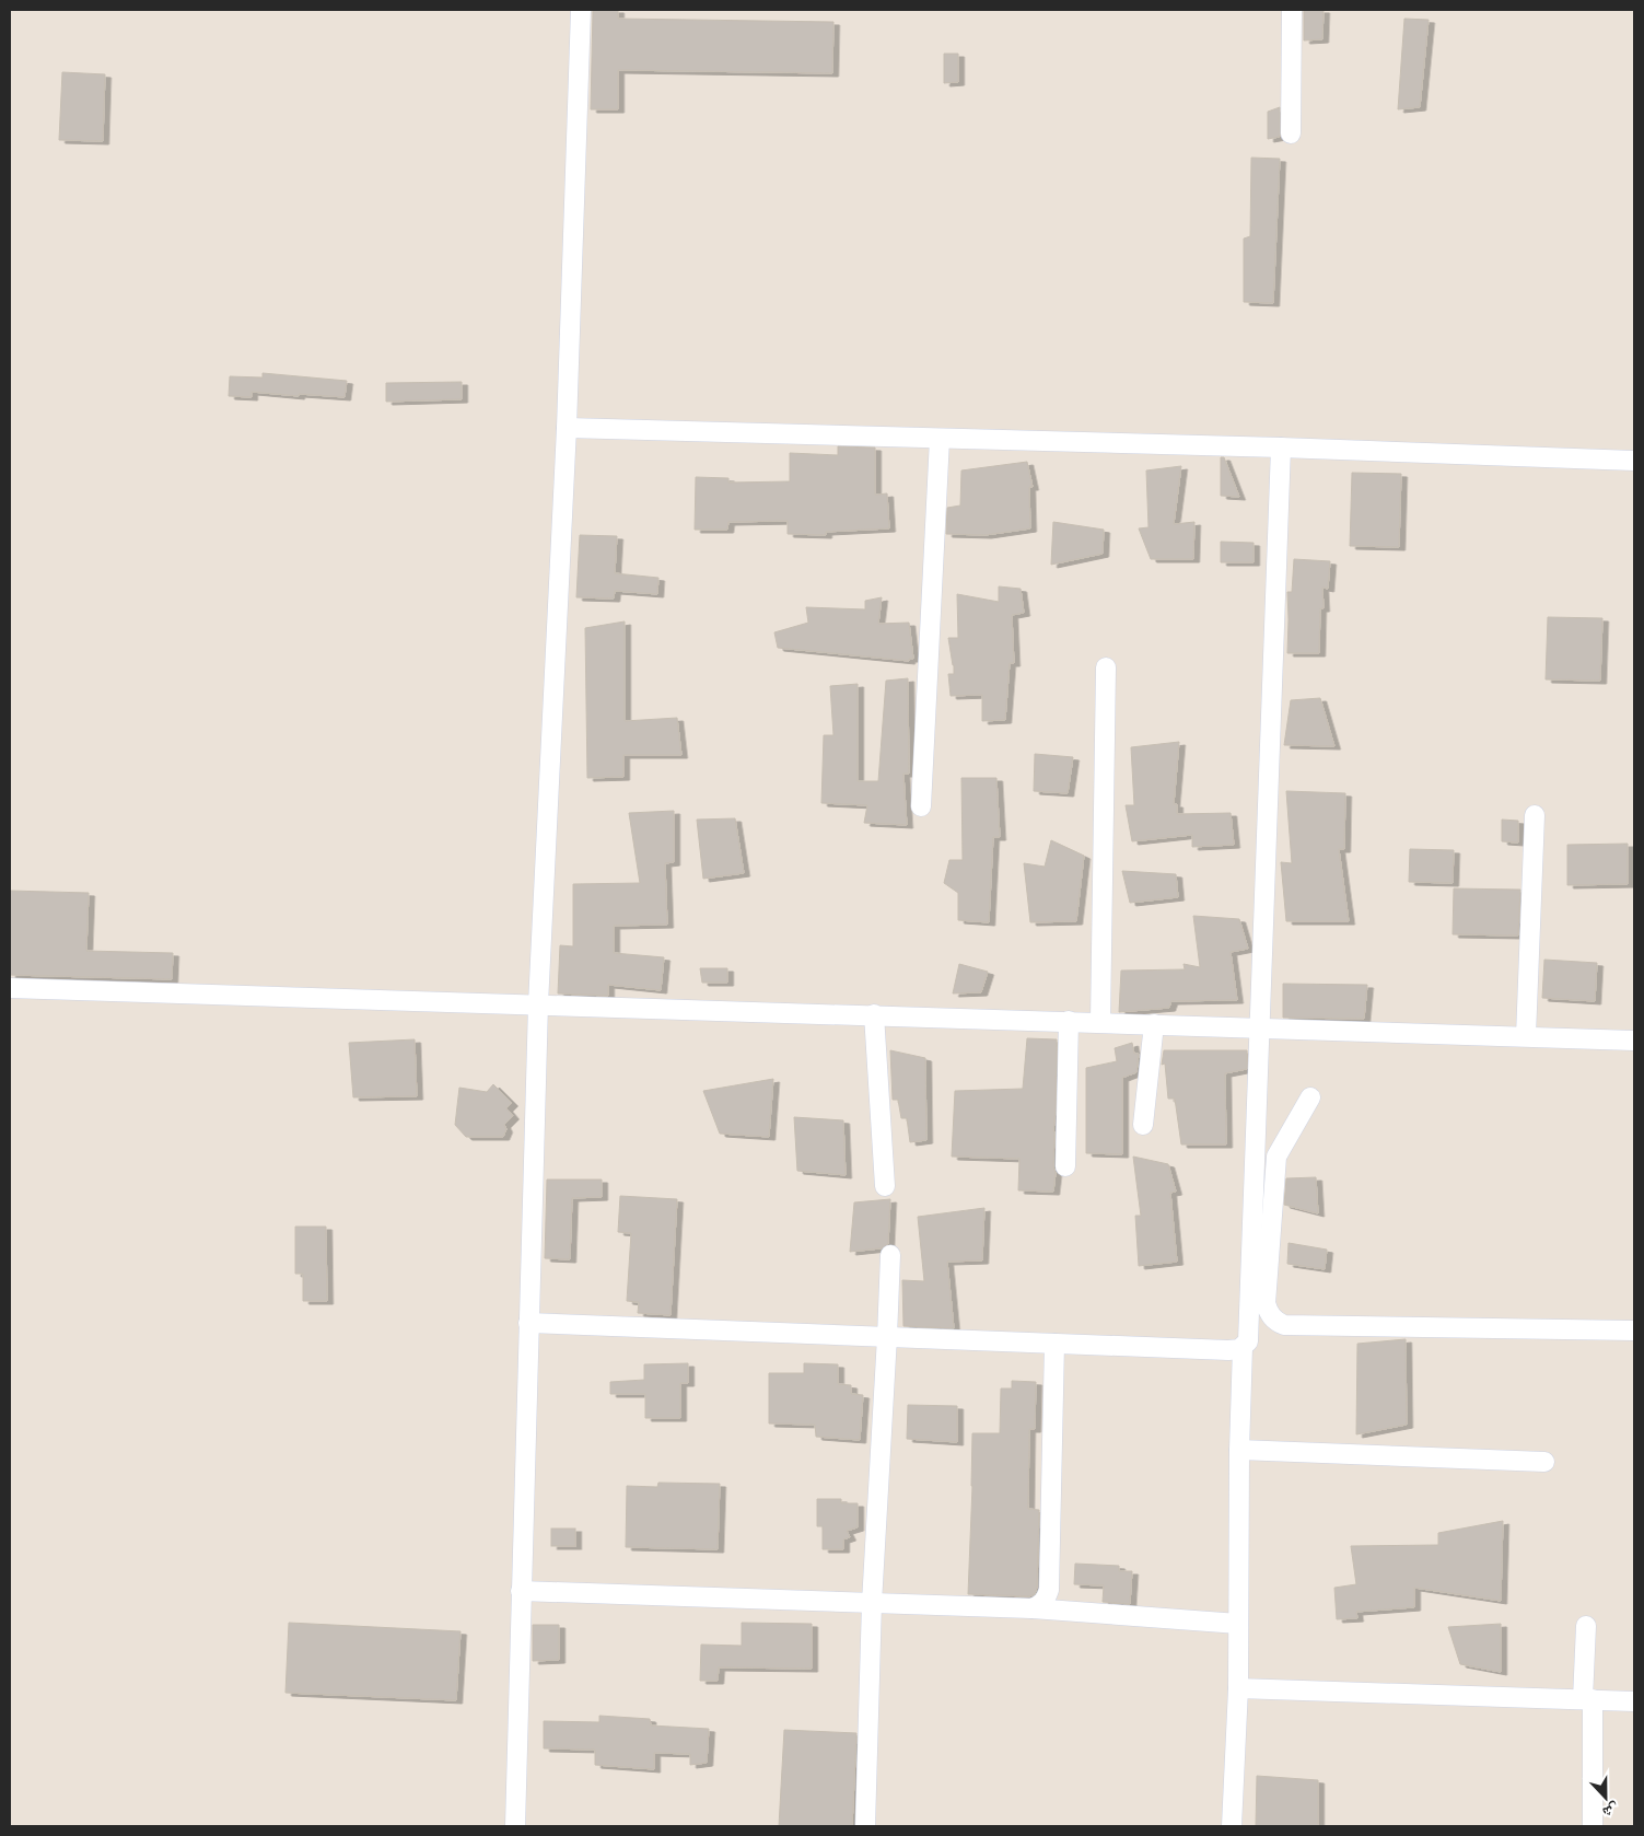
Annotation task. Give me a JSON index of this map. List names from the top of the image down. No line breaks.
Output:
{"north":"bottom"}
